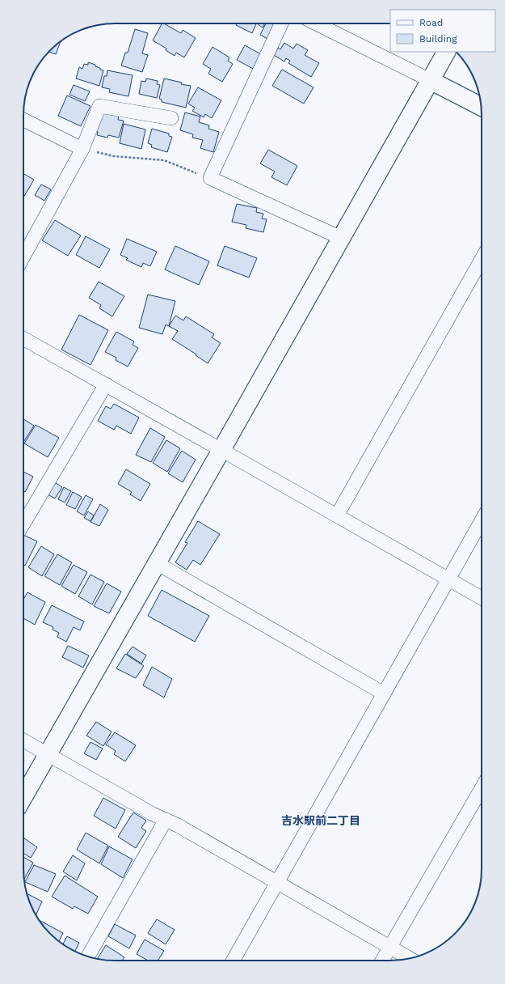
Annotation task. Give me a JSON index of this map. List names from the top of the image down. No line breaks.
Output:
{"districts":["吉水駅前二丁目"],"legend":["Road","Building"]}
